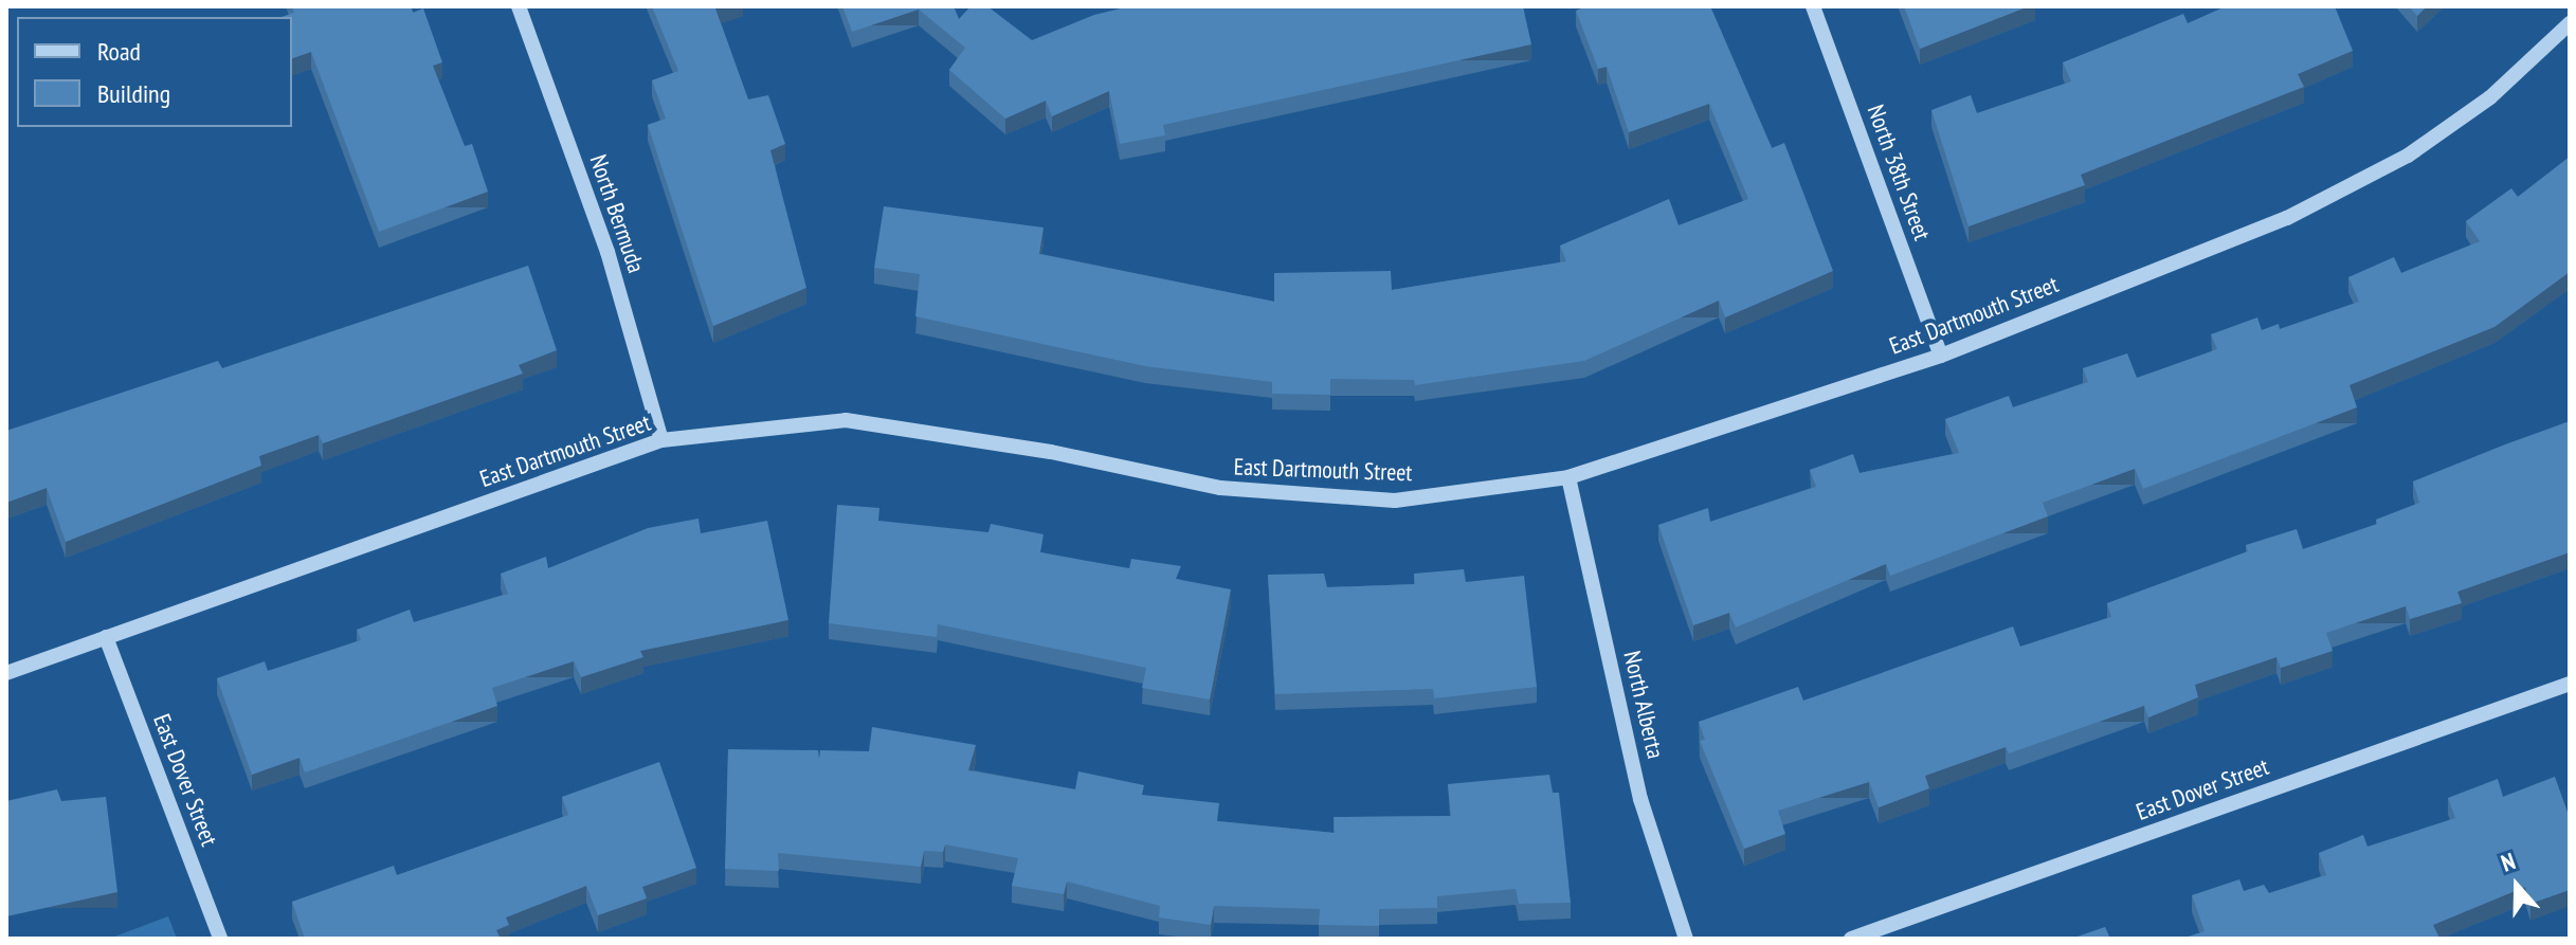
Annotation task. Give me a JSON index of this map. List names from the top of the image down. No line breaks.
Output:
{"streets":{"street":["North 38th Street","North Bermuda","East Dartmouth Street","North Alberta","East Dover Street"]},"crossings":[["North 38th Street","East Dartmouth Street"],["North Bermuda","East Dartmouth Street"],["East Dartmouth Street","North Alberta"],["East Dartmouth Street","East Dover Street"]],"legend":["Road","Building"],"north":"top"}
